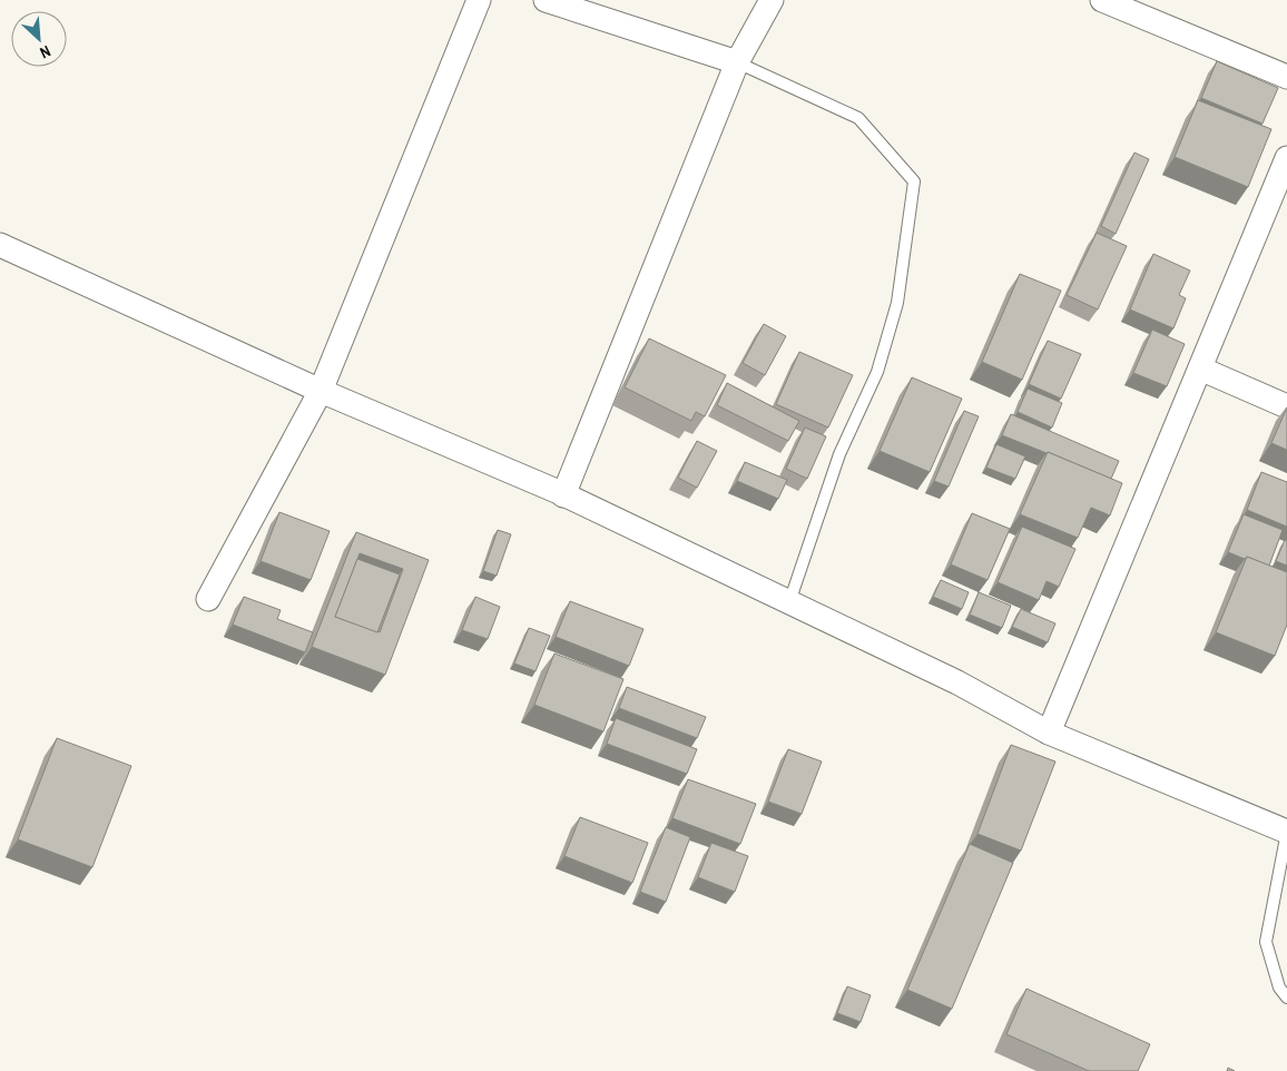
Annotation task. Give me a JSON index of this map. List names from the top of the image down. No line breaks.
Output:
{"north":"bottom right"}
